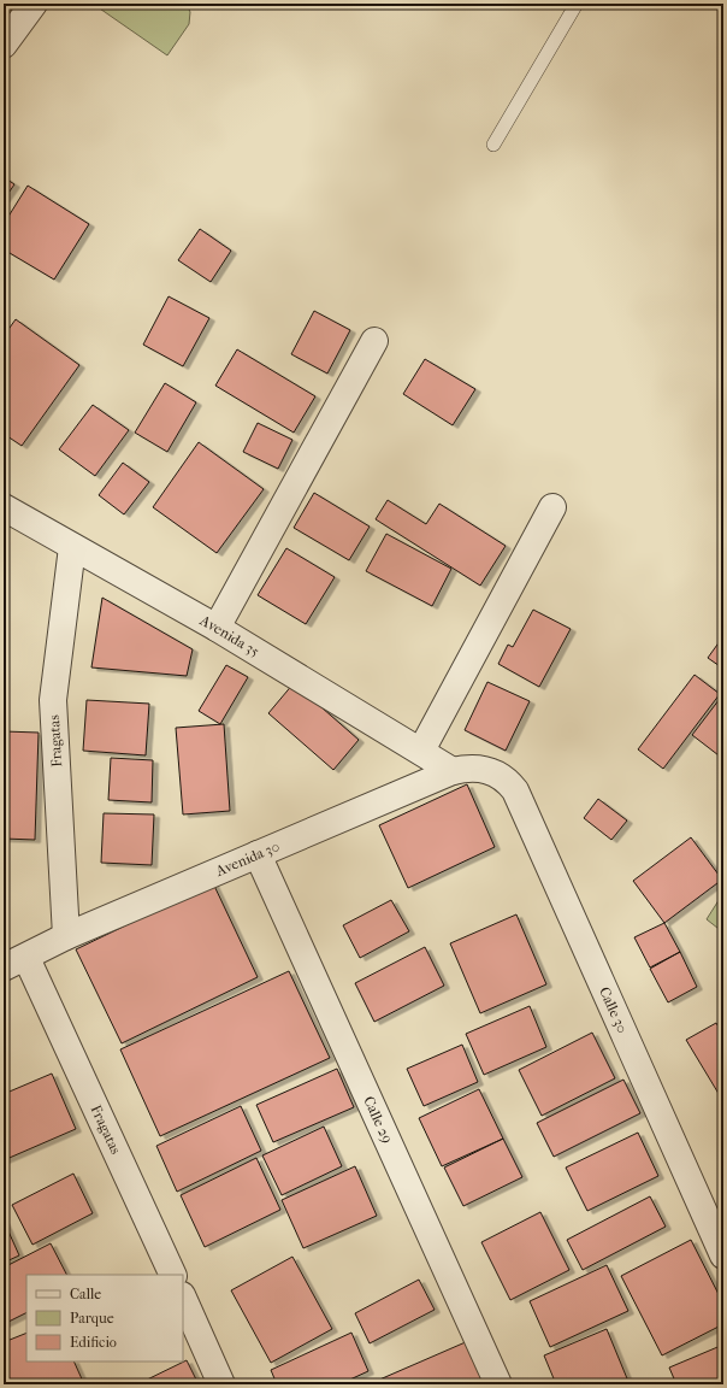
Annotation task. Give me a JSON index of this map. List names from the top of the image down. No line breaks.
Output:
{"streets":{"street":["Avenida 35","Fragatas","Avenida 30","Calle 30","Calle 29"]},"crossings":[["Avenida 35","Fragatas"],["Avenida 35","Avenida 30"],["Fragatas","Avenida 30"],["Avenida 30","Calle 30"],["Avenida 30","Calle 29"]],"legend":["Calle","Parque","Edificio"]}
